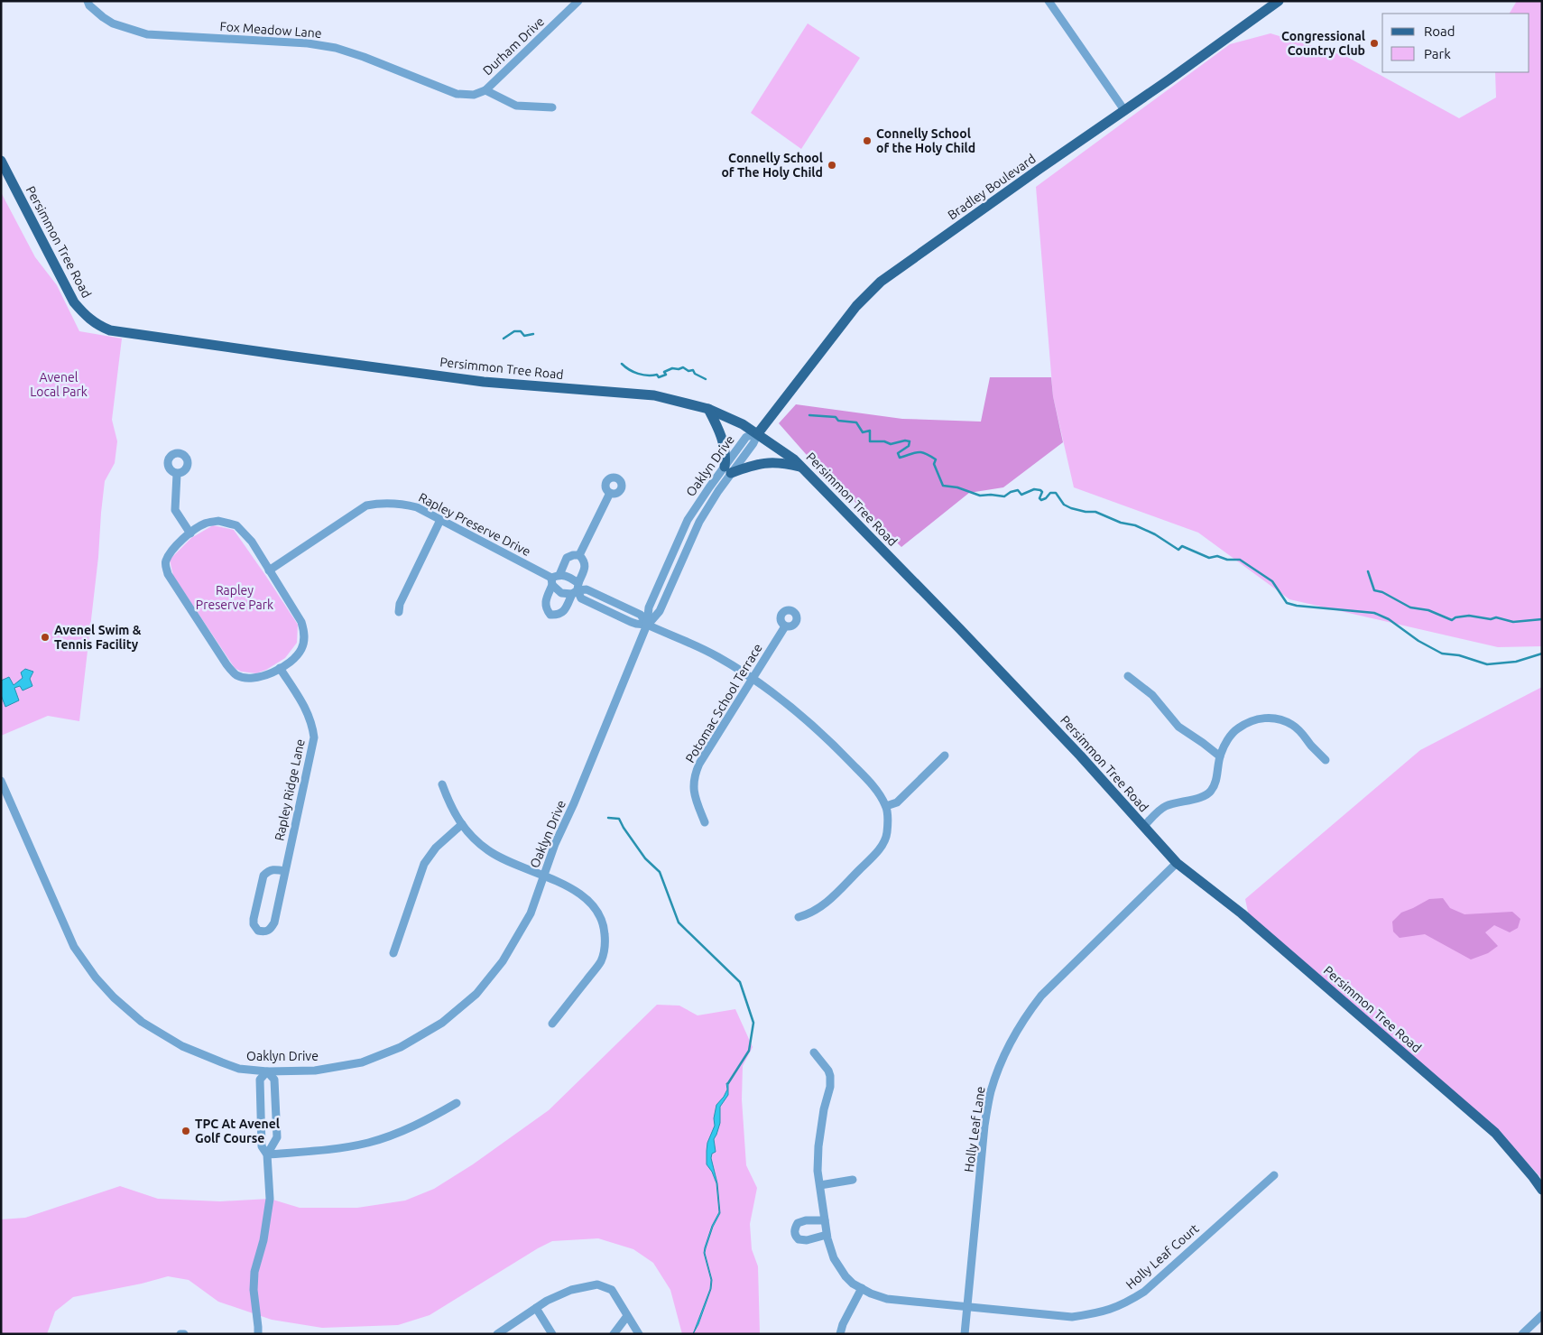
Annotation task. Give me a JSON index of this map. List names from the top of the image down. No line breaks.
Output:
{"streets":{"main road":["Bradley Boulevard","Persimmon Tree Road"],"street":["Fox Meadow Lane","Durham Drive","Oaklyn Drive","Rapley Preserve Drive","Potomac School Terrace","Rapley Ridge Lane","Holly Leaf Lane","Holly Leaf Court"]},"crossings":[["Fox Meadow Lane","Durham Drive"],["Bradley Boulevard","Persimmon Tree Road"],["Bradley Boulevard","Oaklyn Drive"],["Persimmon Tree Road","Oaklyn Drive"],["Persimmon Tree Road","Holly Leaf Lane"],["Oaklyn Drive","Rapley Preserve Drive"],["Rapley Preserve Drive","Potomac School Terrace"],["Holly Leaf Lane","Holly Leaf Court"]],"parks":["Avenel Local Park","Rapley Preserve Park"],"places":["Congressional Country Club","Connelly School of the Holy Child","Connelly School of The Holy Child","Avenel Swim & Tennis Facility","TPC At Avenel Golf Course"],"legend":["Road","Park"]}
